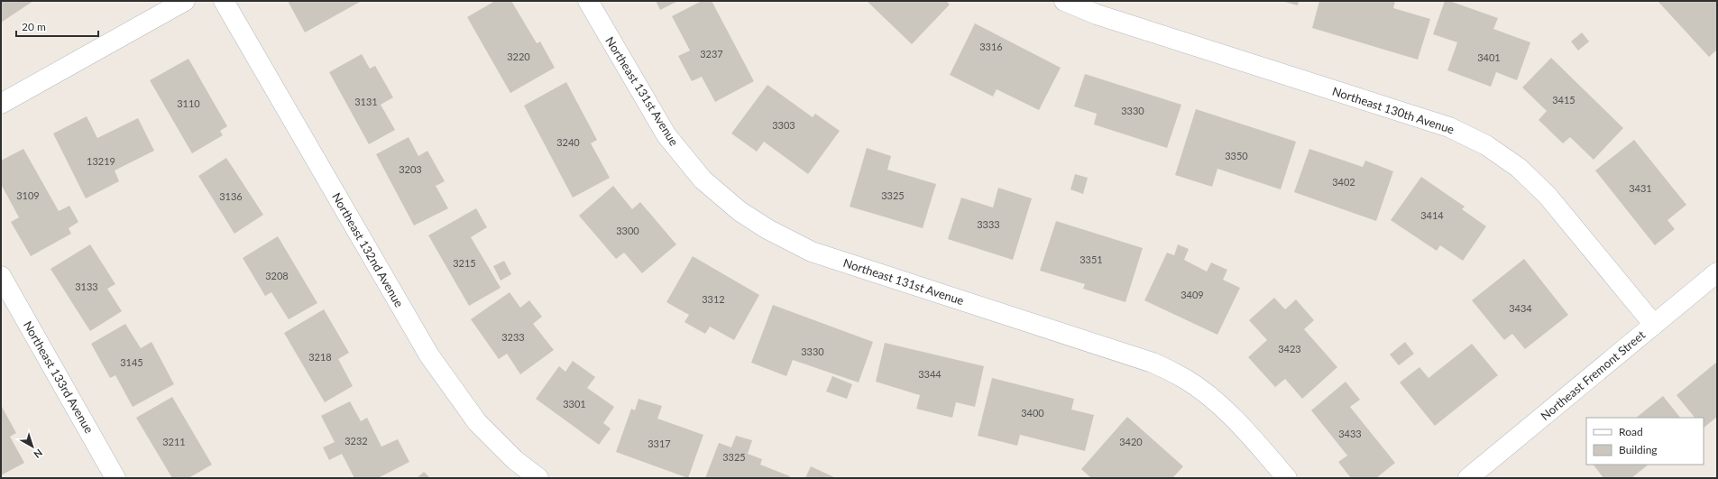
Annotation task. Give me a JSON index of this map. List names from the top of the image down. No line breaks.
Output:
{"streets":{"street":["Northeast 131st Avenue","Northeast 130th Avenue","Northeast 132nd Avenue","Northeast Fremont Street","Northeast 133rd Avenue"]},"crossings":[["Northeast 130th Avenue","Northeast Fremont Street"]],"house_numbers":["3316","3237","3220","3401","3415","3131","3110","3330","3303","3240","3350","13219","3203","3402","3431","3109","3325","3136","3414","3333","3300","3351","3215","3208","3133","3409","3312","3434","3233","3423","3330","3218","3145","3344","3301","3400","3433","3232","3211","3420","3317","3325"],"legend":["Road","Building"],"scale_bar":"20 m","north":"bottom right"}
